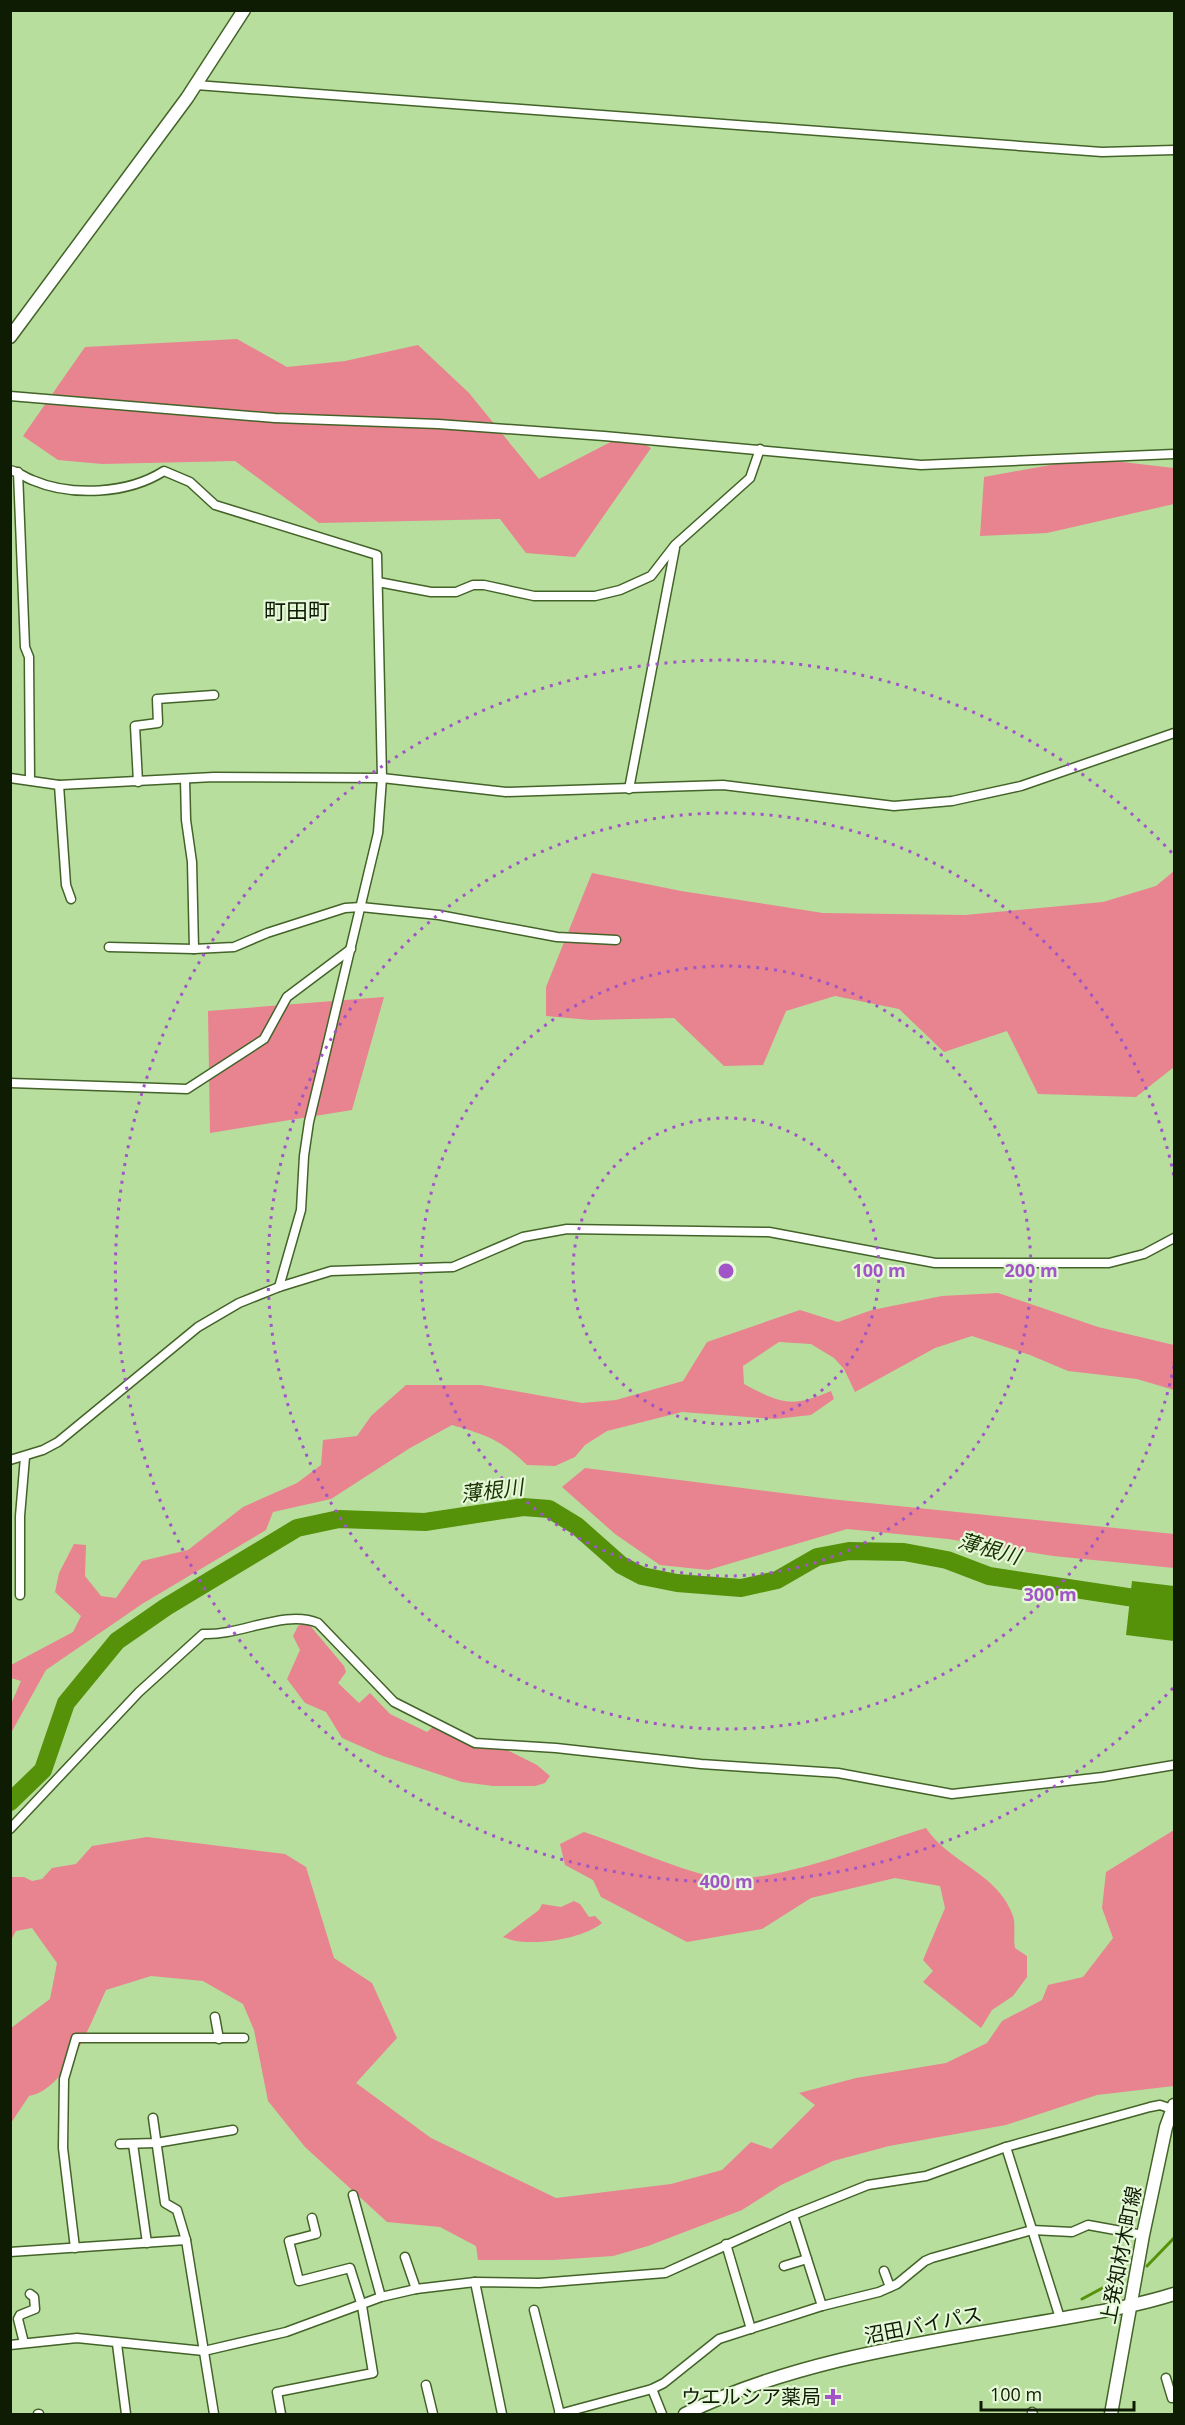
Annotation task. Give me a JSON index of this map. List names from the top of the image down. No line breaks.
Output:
{"streets":{"street":["上発知材木町線","沼田バイパス"]},"crossings":[["上発知材木町線","沼田バイパス"]],"districts":["町田町"],"water":["薄根川"],"places":{"health":["ウエルシア薬局"]},"scale_bar":"100 m","rings":["100 m","200 m","300 m","400 m"]}
